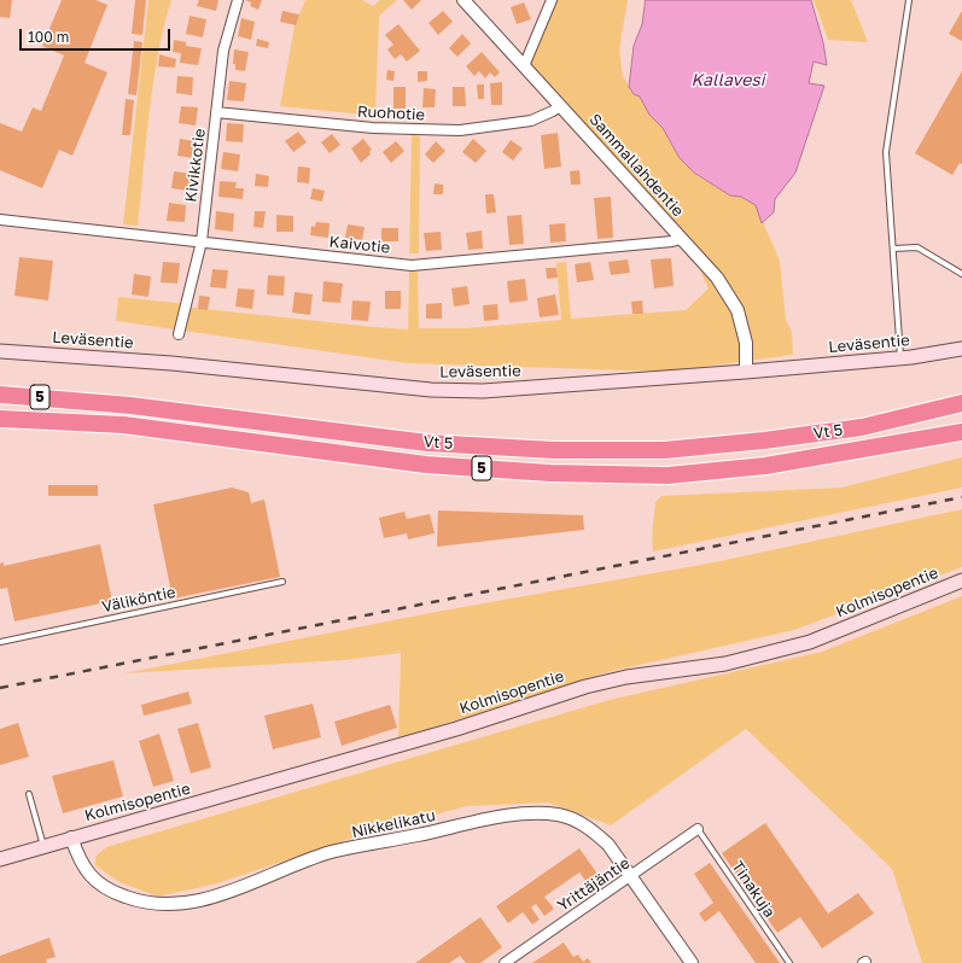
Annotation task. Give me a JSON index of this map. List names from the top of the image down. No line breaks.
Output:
{"streets":{"highway":["5","Vt 5"],"main road":["Leväsentie","Kolmisopentie"],"street":["Ruohotie","Kivikkotie","Sammallahdentie","Kaivotie","Nikkelikatu","Yrittäjäntie"],"lane":["Väliköntie","Tinakuja"]},"crossings":[["Ruohotie","Kivikkotie"],["Ruohotie","Sammallahdentie"],["Kivikkotie","Kaivotie"],["Sammallahdentie","Kaivotie"],["Sammallahdentie","Leväsentie"],["Kolmisopentie","Nikkelikatu"],["Nikkelikatu","Yrittäjäntie"],["Yrittäjäntie","Tinakuja"]],"water":["Kallavesi"],"scale_bar":"100 m"}
